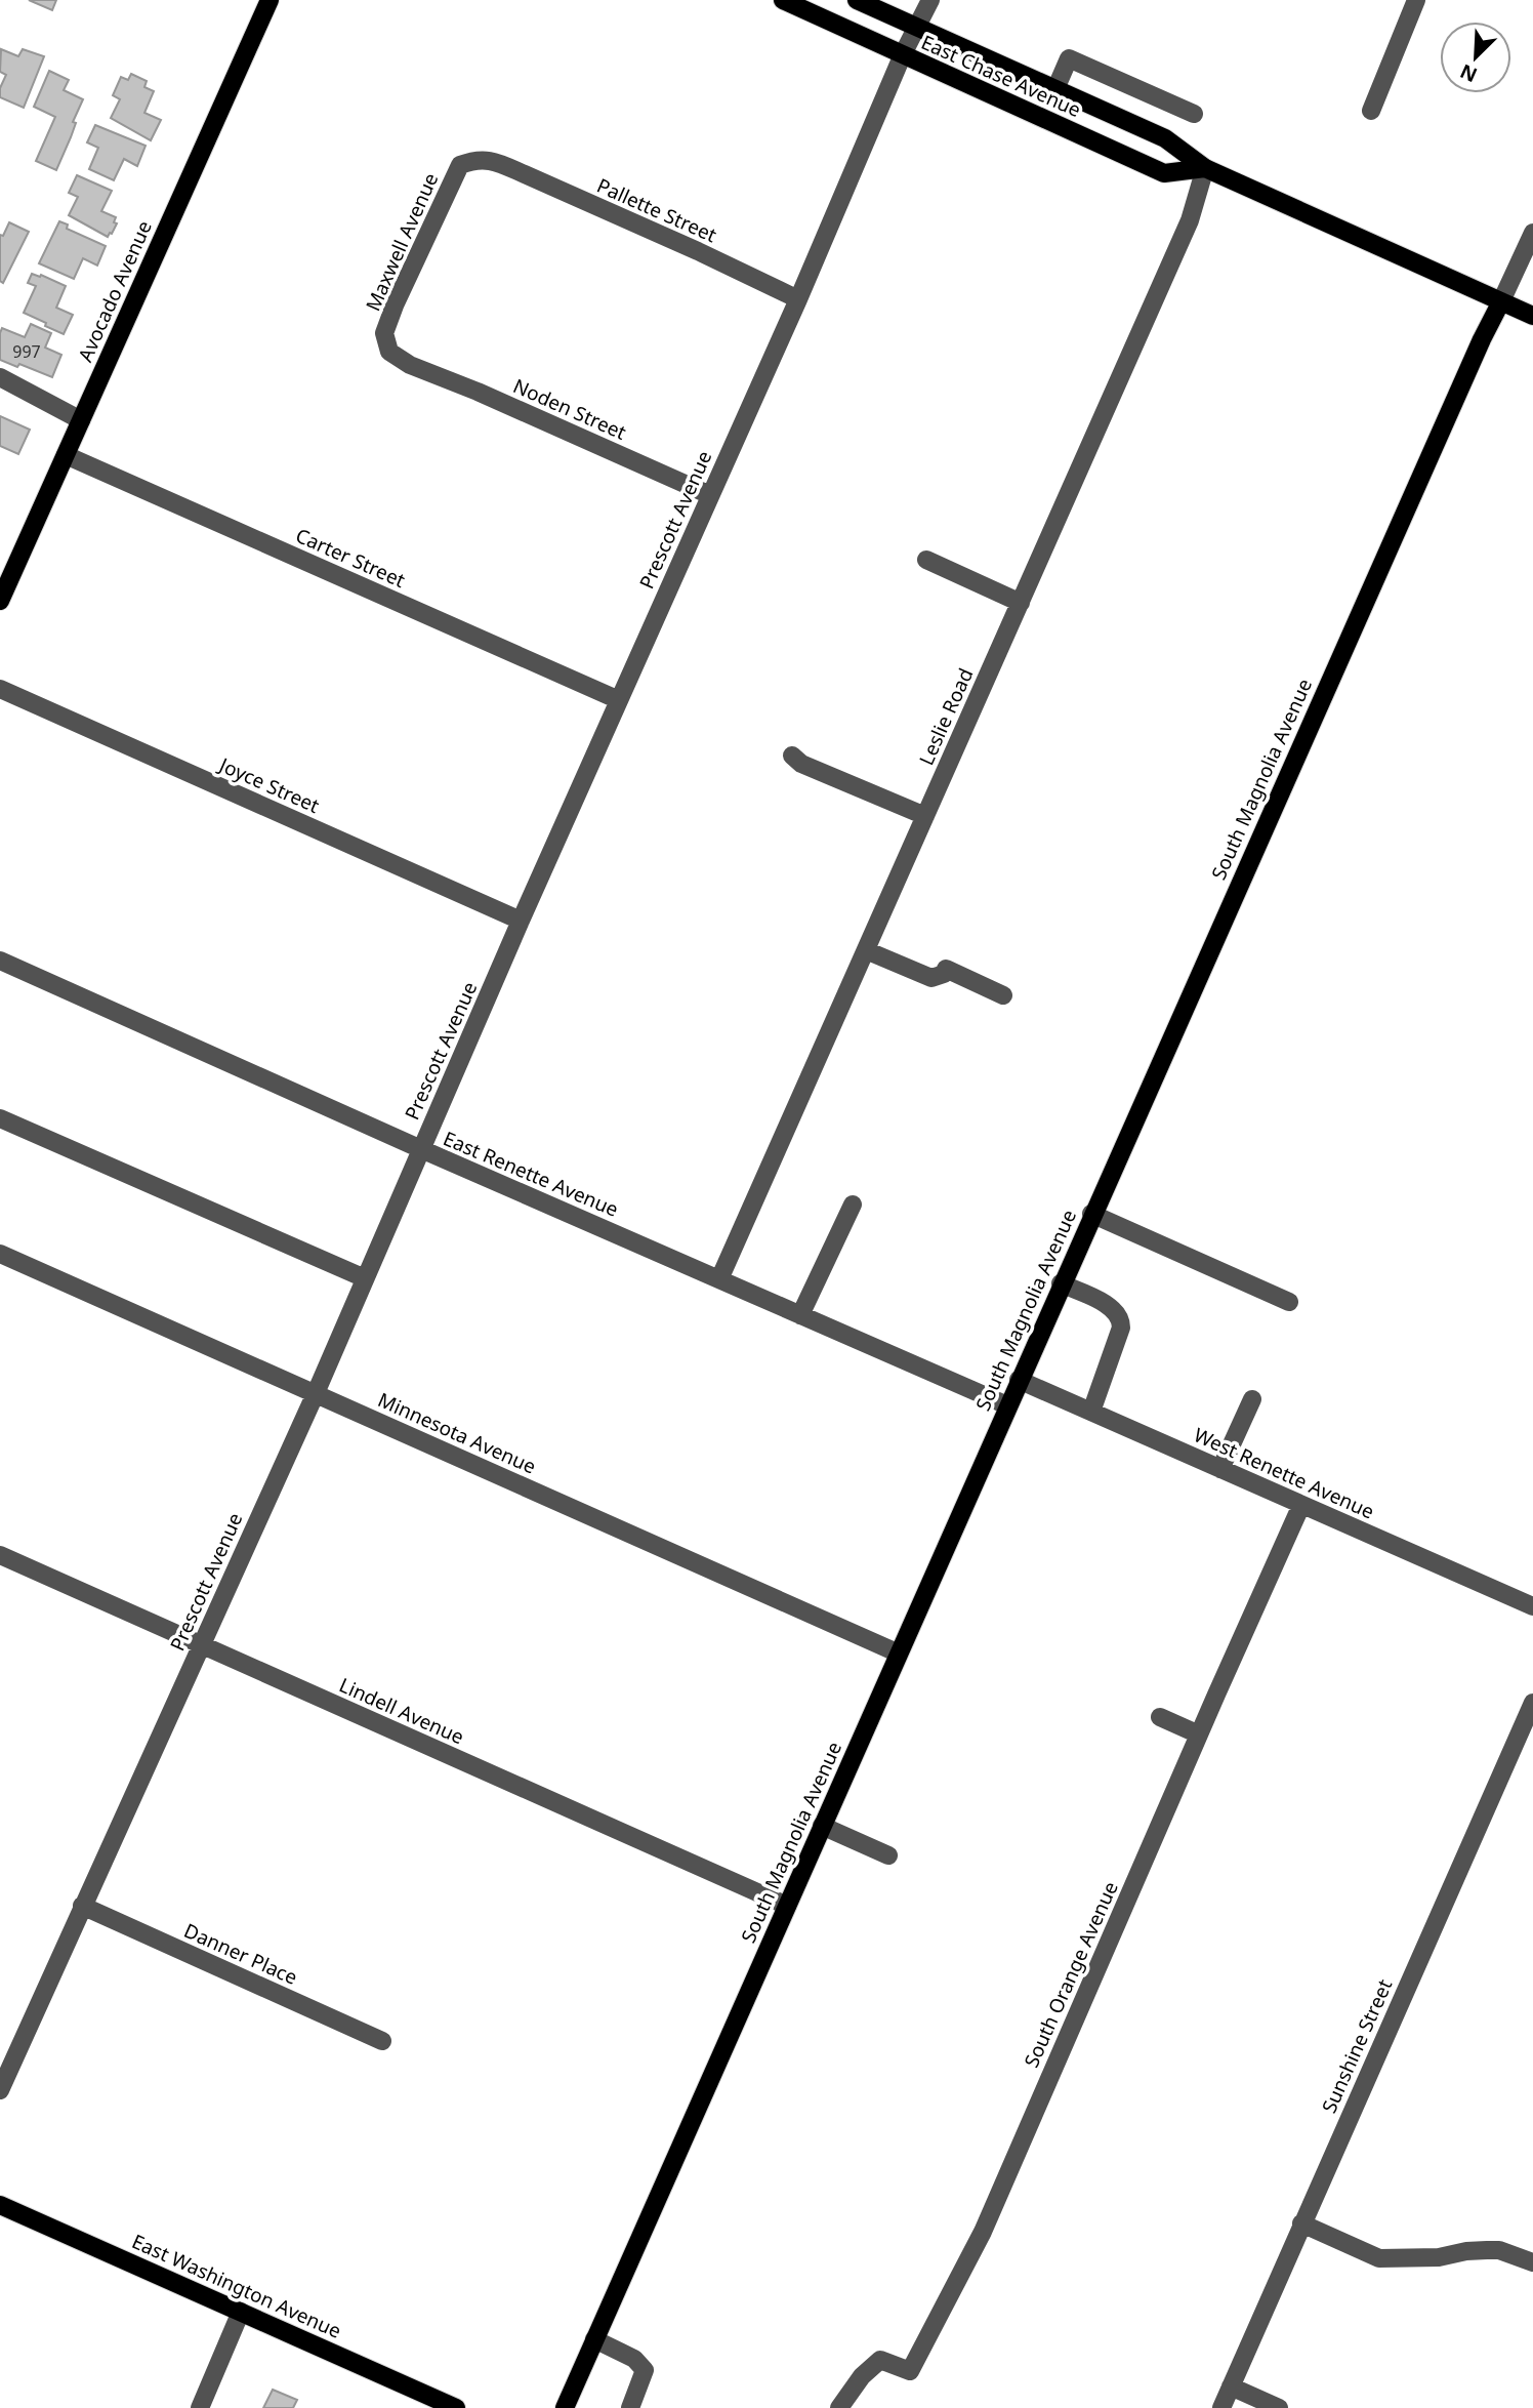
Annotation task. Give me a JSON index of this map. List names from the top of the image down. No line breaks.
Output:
{"streets":{"main road":["East Chase Avenue","Avocado Avenue","South Magnolia Avenue","East Washington Avenue"],"street":["Pallette Street","Maxwell Avenue","Noden Street","Prescott Avenue","Carter Street","Leslie Road","Joyce Street","East Renette Avenue","Minnesota Avenue","West Renette Avenue","Lindell Avenue","Danner Place","South Orange Avenue","Sunshine Street"]},"crossings":[["East Chase Avenue","Prescott Avenue"],["East Chase Avenue","Leslie Road"],["East Chase Avenue","South Magnolia Avenue"],["Pallette Street","Maxwell Avenue"],["Pallette Street","Prescott Avenue"],["Maxwell Avenue","Noden Street"],["Avocado Avenue","Carter Street"],["Noden Street","Prescott Avenue"],["Prescott Avenue","Carter Street"],["Prescott Avenue","Joyce Street"],["Prescott Avenue","East Renette Avenue"],["Prescott Avenue","Minnesota Avenue"],["Prescott Avenue","Lindell Avenue"],["Prescott Avenue","Danner Place"],["Leslie Road","East Renette Avenue"],["South Magnolia Avenue","East Renette Avenue"],["South Magnolia Avenue","Minnesota Avenue"],["South Magnolia Avenue","West Renette Avenue"],["South Magnolia Avenue","Lindell Avenue"],["West Renette Avenue","South Orange Avenue"]],"house_numbers":["997"],"north":"bottom left"}
